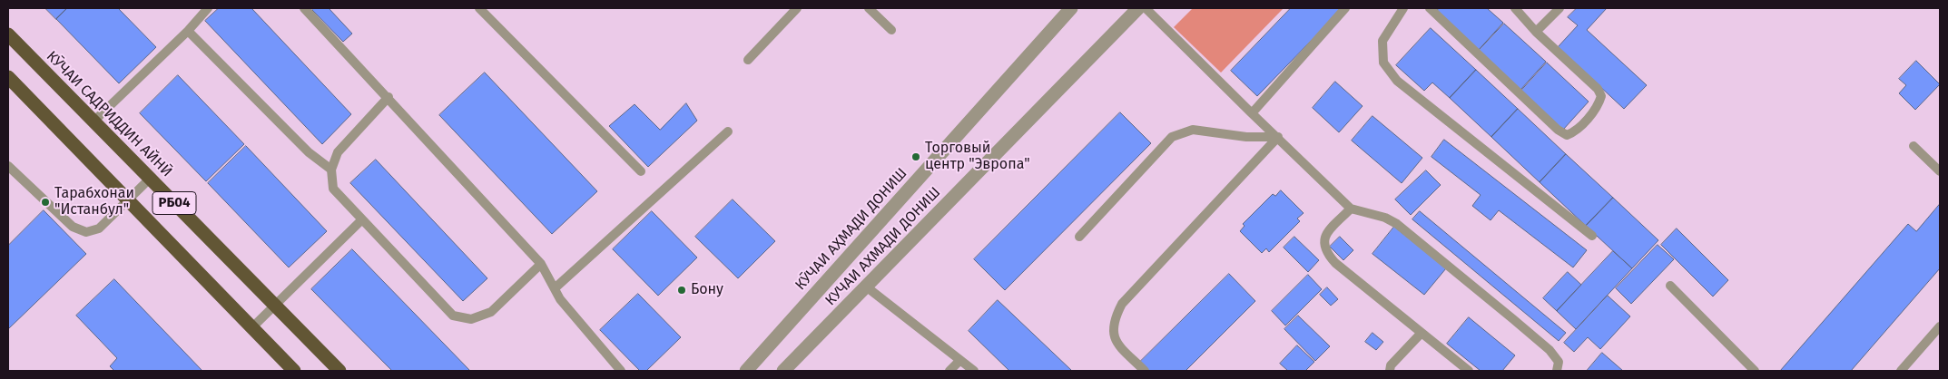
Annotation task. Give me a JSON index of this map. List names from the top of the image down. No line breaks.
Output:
{"streets":{"highway":["КӮЧАИ САДРИДДИН АЙНӢ","РБ04"],"street":["КӮЧАИ АҲМАДИ ДОНИШ","КУЧАИ АХМАДИ ДОНИШ"]},"places":["Торговый центр \"Эвропа\"","Тарабхонаи \"Истанбул\"","Бону"]}
